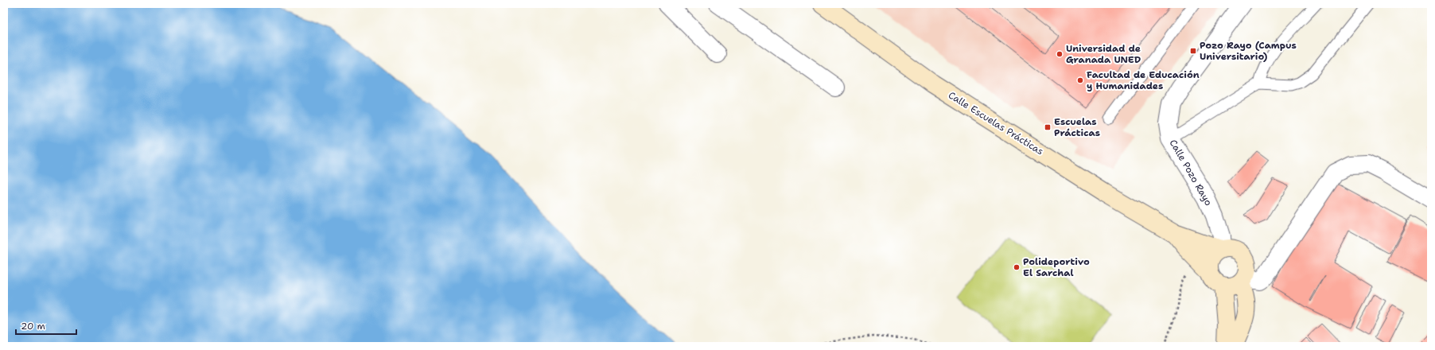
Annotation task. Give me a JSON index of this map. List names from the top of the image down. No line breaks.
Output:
{"streets":{"main road":["Calle Escuelas Prácticas"],"street":["Calle Pozo Rayo"]},"places":{"transit":["Pozo Rayo (Campus Universitario)","Escuelas Prácticas"],"other":["Universidad de Granada UNED","Facultad de Educación y Humanidades","Polideportivo El Sarchal"]},"scale_bar":"20 m"}
